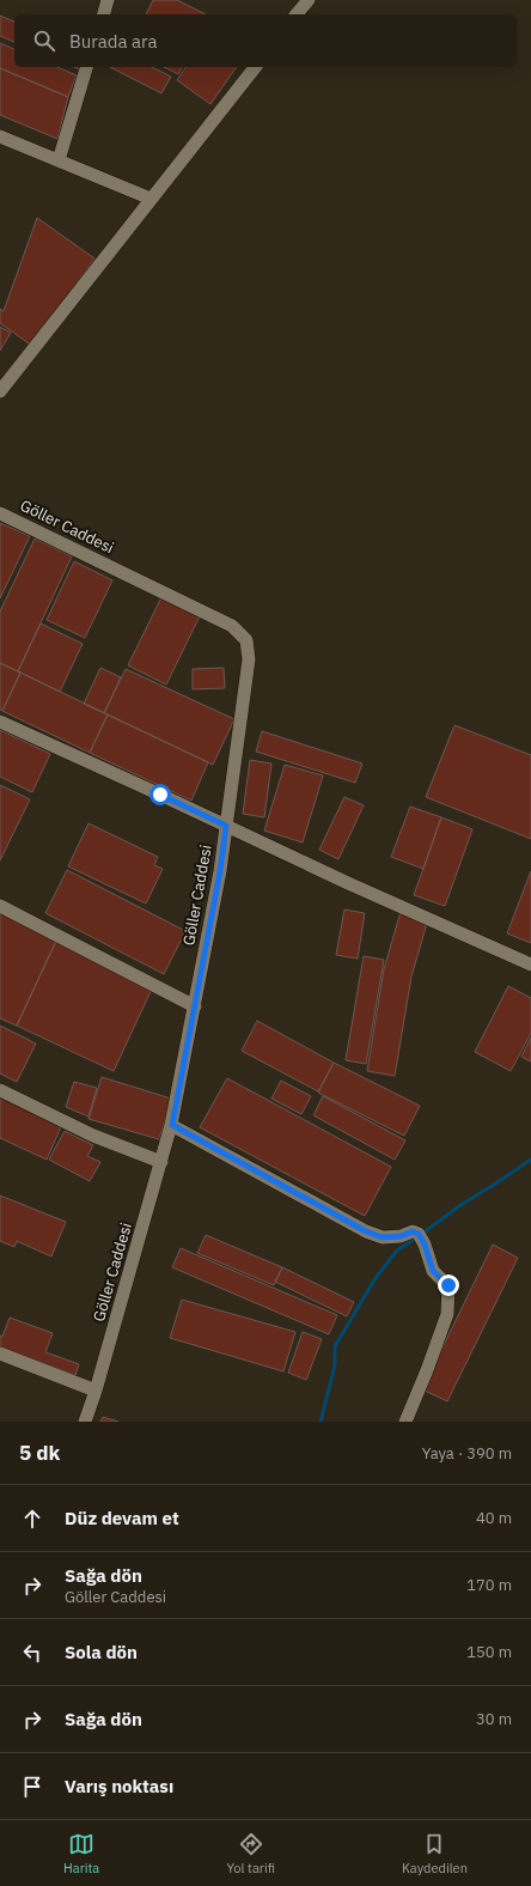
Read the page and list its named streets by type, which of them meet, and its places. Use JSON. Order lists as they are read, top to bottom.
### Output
{
  "streets": {
    "street": ["Göller Caddesi"]
  },
  "page": {
    "search": "Burada ara",
    "heading": ["5 dk", "Yaya · 390 m"],
    "list": [
      ["Düz devam et", "40 m"],
      ["Sağa dön", "Göller Caddesi", "170 m"],
      ["Sola dön", "150 m"],
      ["Sağa dön", "30 m"],
      "Varış noktası"
    ],
    "nav": ["Harita", "Yol tarifi", "Kaydedilen"]
  }
}
